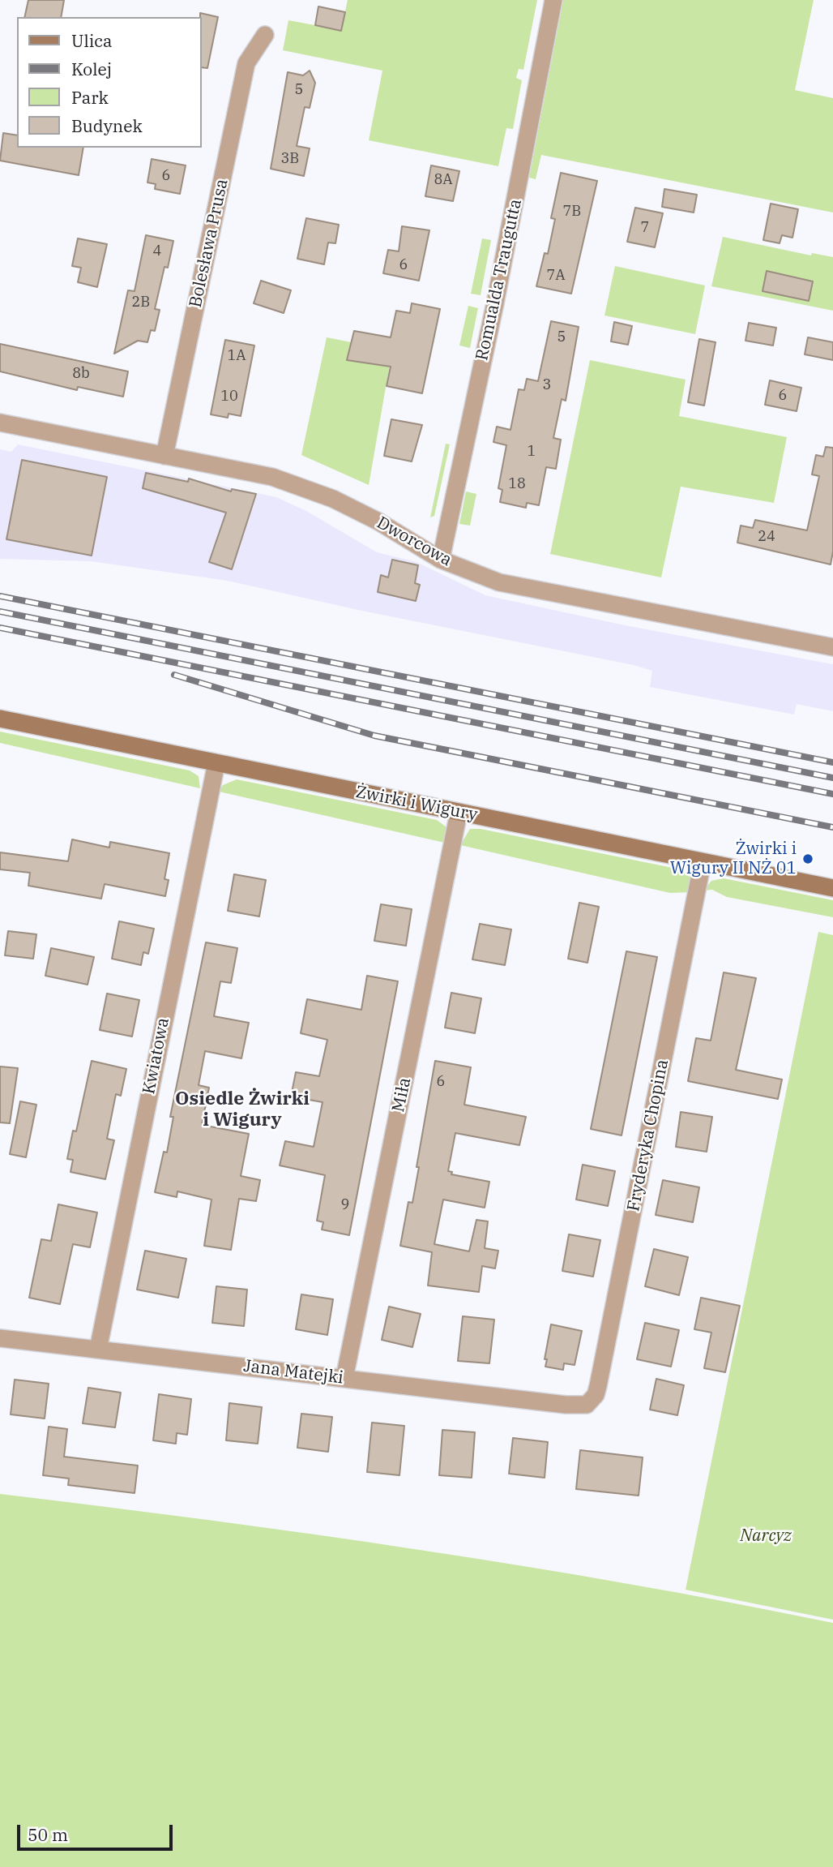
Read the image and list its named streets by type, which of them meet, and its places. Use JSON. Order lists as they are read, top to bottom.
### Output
{
  "streets": {
    "main road": ["Żwirki i Wigury"],
    "street": [
      "Bolesława Prusa",
      "Romualda Traugutta",
      "Dworcowa",
      "Kwiatowa",
      "Miła",
      "Fryderyka Chopina",
      "Jana Matejki"
    ]
  },
  "crossings": [
    ["Bolesława Prusa", "Dworcowa"],
    ["Romualda Traugutta", "Dworcowa"],
    ["Żwirki i Wigury", "Kwiatowa"],
    ["Żwirki i Wigury", "Miła"],
    ["Żwirki i Wigury", "Fryderyka Chopina"],
    ["Kwiatowa", "Jana Matejki"],
    ["Miła", "Jana Matejki"],
    ["Fryderyka Chopina", "Jana Matejki"]
  ],
  "districts": ["Osiedle Żwirki i Wigury"],
  "parks": ["Narcyz"],
  "places": ["Żwirki i Wigury II NŻ 01"],
  "house_numbers": [
    "5",
    "3B",
    "6",
    "8A",
    "7B",
    "7",
    "4",
    "6",
    "7A",
    "2B",
    "5",
    "1A",
    "8b",
    "3",
    "6",
    "10",
    "1",
    "18",
    "24",
    "6",
    "9"
  ],
  "legend": [
    "Ulica",
    "Kolej",
    "Park",
    "Budynek"
  ],
  "scale_bar": "50 m"
}
